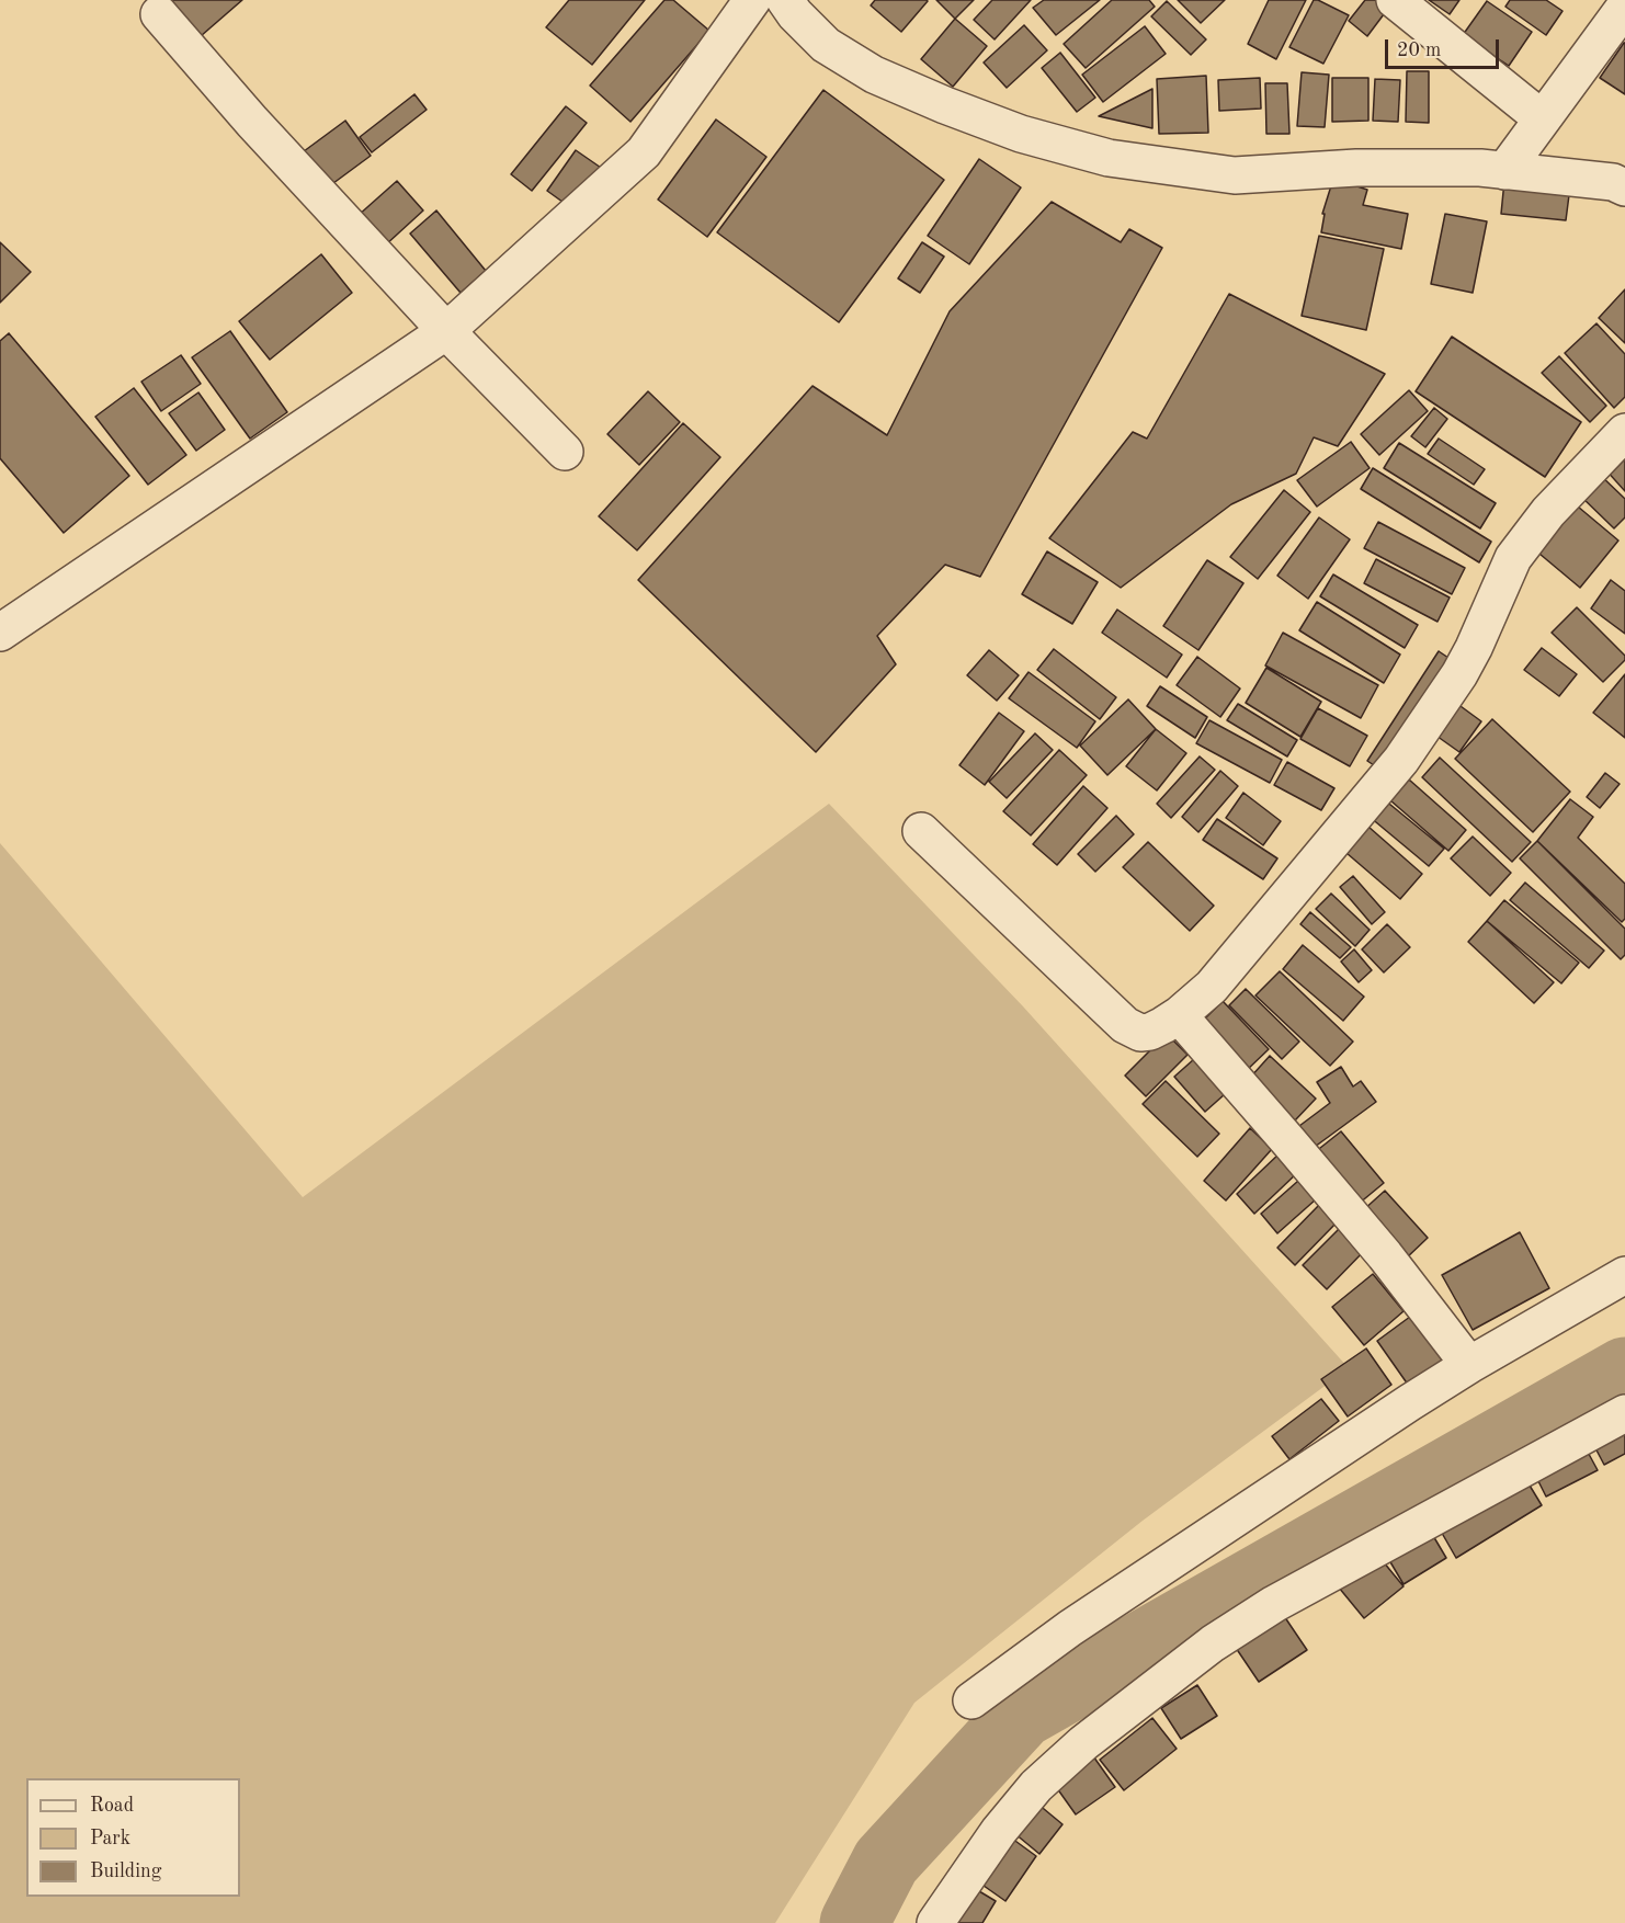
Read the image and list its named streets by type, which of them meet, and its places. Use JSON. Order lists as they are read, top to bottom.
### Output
{
  "legend": ["Road", "Park", "Building"],
  "scale_bar": "20 m"
}
